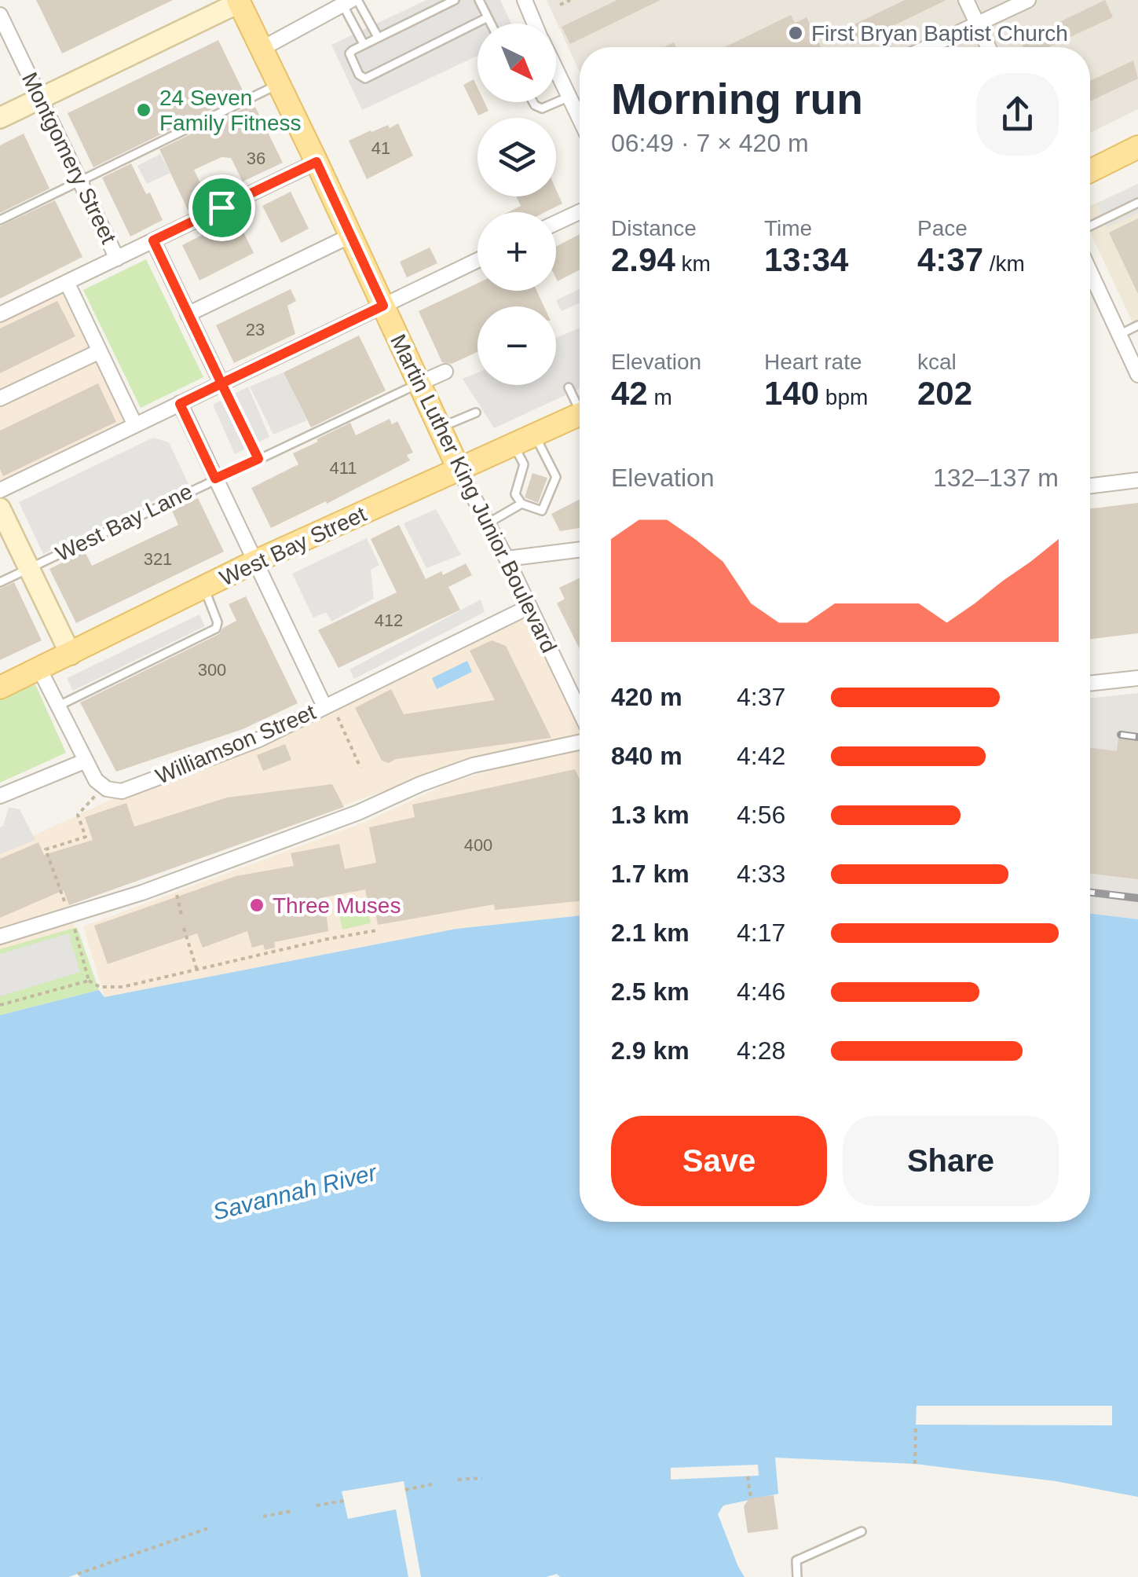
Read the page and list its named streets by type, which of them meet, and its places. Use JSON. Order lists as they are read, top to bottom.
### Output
{
  "streets": {
    "main road": ["Martin Luther King Junior Boulevard", "West Bay Street"],
    "street": ["Montgomery Street", "Williamson Street"],
    "lane": ["West Bay Lane"]
  },
  "crossings": [
    ["Martin Luther King Junior Boulevard", "West Bay Lane"],
    ["Martin Luther King Junior Boulevard", "West Bay Street"],
    ["Martin Luther King Junior Boulevard", "Williamson Street"]
  ],
  "water": ["Savannah River"],
  "places": ["First Bryan Baptist Church", "24 Seven Family Fitness", "Three Muses"],
  "house_numbers": [
    "41",
    "36",
    "23",
    "411",
    "321",
    "412",
    "300",
    "400"
  ],
  "north": "bottom right",
  "page": {
    "map_buttons": ["+", "−"],
    "heading": ["Morning run", "06:49 · 7 × 420 m"],
    "stats": [
      ["Distance", "2.94 km"],
      ["Time", "13:34"],
      ["Pace", "4:37 /km"],
      ["Elevation", "42 m"],
      ["Heart rate", "140 bpm"],
      ["kcal", "202"]
    ],
    "chart": ["Elevation", "132–137 m"],
    "list": [
      {
        "name": "420 m",
        "note": "4:37"
      },
      {
        "name": "840 m",
        "note": "4:42"
      },
      {
        "name": "1.3 km",
        "note": "4:56"
      },
      {
        "name": "1.7 km",
        "note": "4:33"
      },
      {
        "name": "2.1 km",
        "note": "4:17"
      },
      {
        "name": "2.5 km",
        "note": "4:46"
      },
      {
        "name": "2.9 km",
        "note": "4:28"
      }
    ],
    "buttons": ["Save", "Share"]
  }
}
